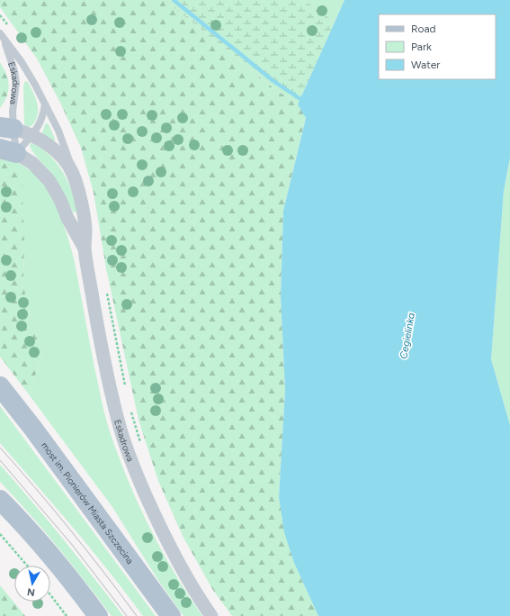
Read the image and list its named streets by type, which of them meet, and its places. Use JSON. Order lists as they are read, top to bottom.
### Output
{
  "streets": {
    "main road": ["most im. Pionierów Miasta Szczecina"],
    "street": ["Eskadrowa"]
  },
  "water": ["Cegielinka"],
  "legend": ["Road", "Park", "Water"],
  "north": "bottom"
}
